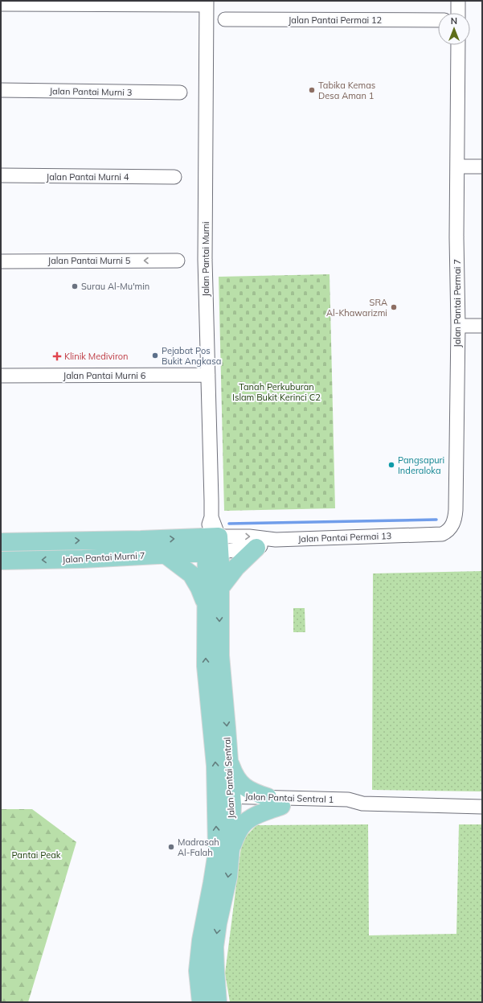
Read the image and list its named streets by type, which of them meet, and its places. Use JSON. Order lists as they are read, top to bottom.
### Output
{
  "streets": {
    "main road": ["Jalan Pantai Murni 7", "Jalan Pantai Sentral"],
    "street": [
      "Jalan Pantai Permai 12",
      "Jalan Pantai Murni 3",
      "Jalan Pantai Murni 4",
      "Jalan Pantai Murni",
      "Jalan Pantai Murni 5",
      "Jalan Pantai Permai 7",
      "Jalan Pantai Murni 6",
      "Jalan Pantai Permai 13",
      "Jalan Pantai Sentral 1"
    ]
  },
  "crossings": [
    ["Jalan Pantai Murni", "Jalan Pantai Murni 6"],
    ["Jalan Pantai Murni", "Jalan Pantai Permai 13"],
    ["Jalan Pantai Murni", "Jalan Pantai Murni 7"],
    ["Jalan Pantai Murni", "Jalan Pantai Sentral"],
    ["Jalan Pantai Permai 7", "Jalan Pantai Permai 13"],
    ["Jalan Pantai Permai 13", "Jalan Pantai Murni 7"],
    ["Jalan Pantai Permai 13", "Jalan Pantai Sentral"],
    ["Jalan Pantai Murni 7", "Jalan Pantai Sentral"],
    ["Jalan Pantai Sentral", "Jalan Pantai Sentral 1"]
  ],
  "one_way": ["Jalan Pantai Murni 5"],
  "parks": ["Tanah Perkuburan Islam Bukit Kerinci C2", "Pantai Peak"],
  "places": {
    "other": [
      "Tabika Kemas Desa Aman 1",
      "Surau Al-Mu'min",
      "SRA Al-Khawarizmi",
      "Pejabat Pos Bukit Angkasa",
      "Pangsapuri Inderaloka",
      "Madrasah Al-Falah"
    ],
    "health": ["Klinik Mediviron"]
  },
  "north": "top"
}
